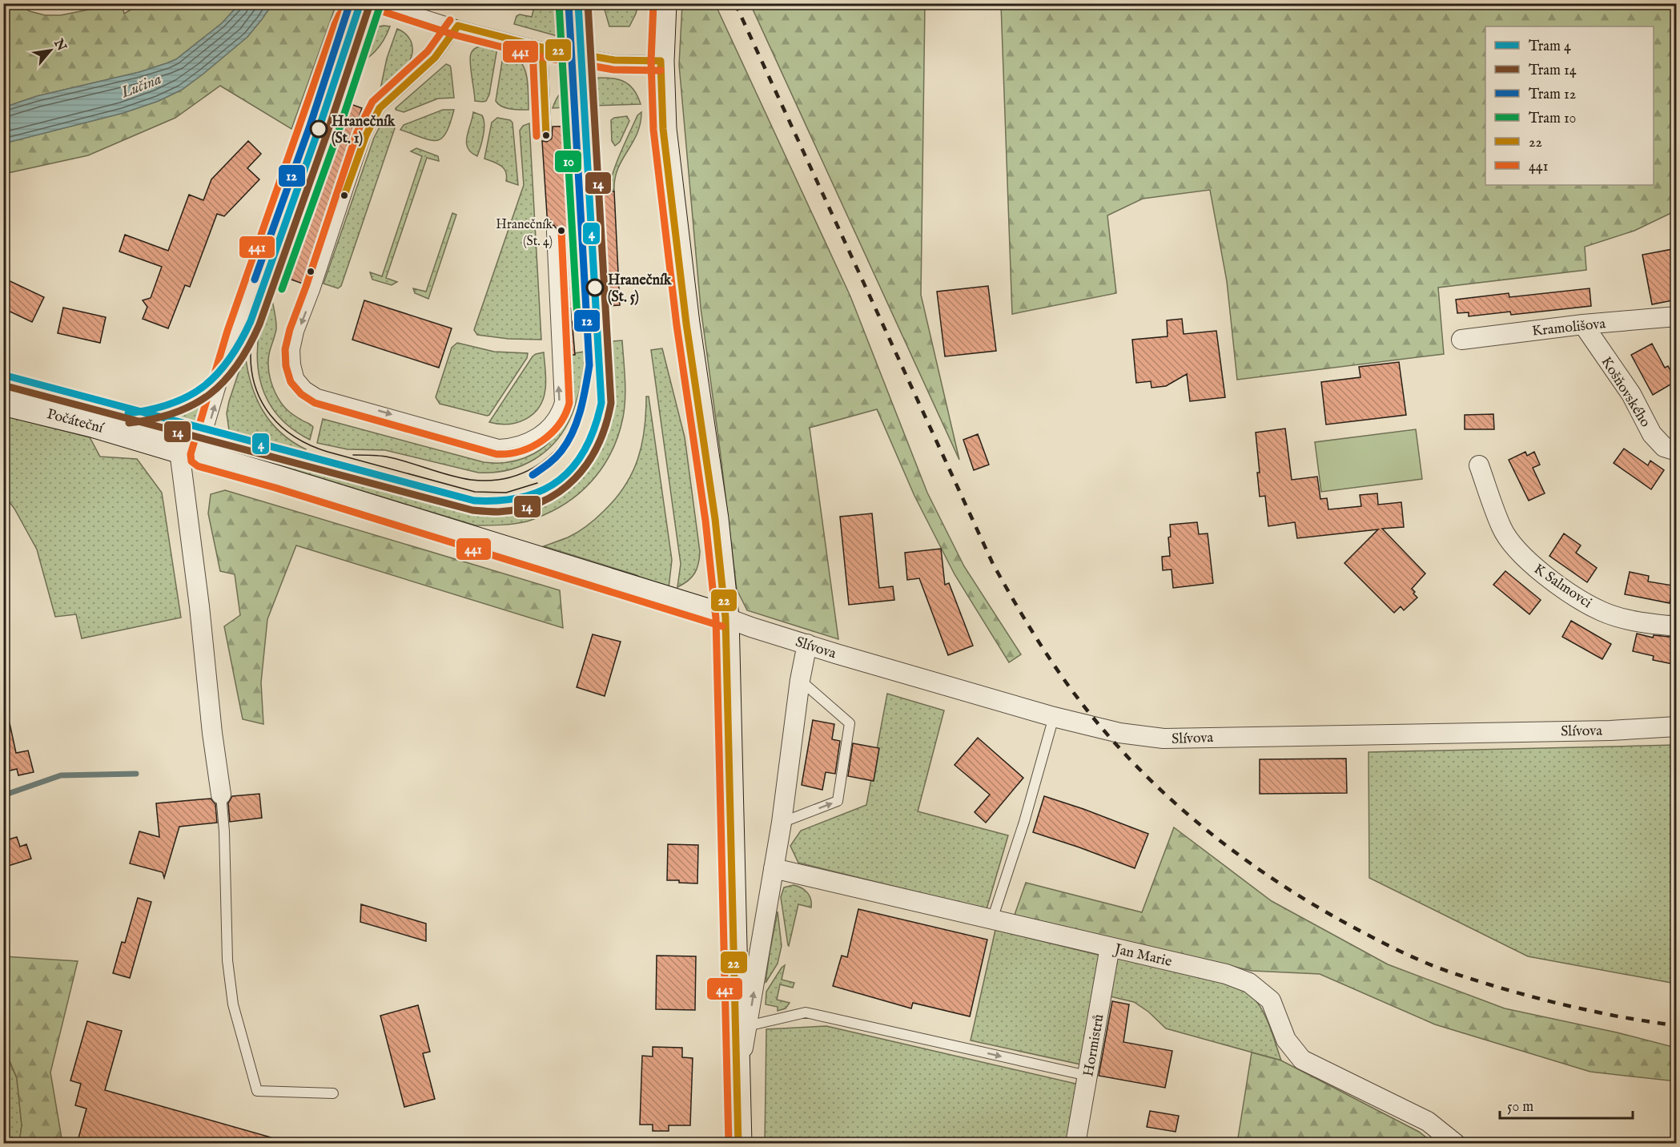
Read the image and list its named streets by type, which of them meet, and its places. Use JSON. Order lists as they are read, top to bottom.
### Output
{
  "streets": {
    "main road": ["Počáteční"],
    "street": [
      "Kramolišova",
      "Košňovského",
      "K Salmovci",
      "Slívova",
      "Jan Marie",
      "Hormistrů"
    ]
  },
  "crossings": [
    ["Kramolišova", "Košňovského"],
    ["Počáteční", "Slívova"],
    ["Jan Marie", "Hormistrů"]
  ],
  "water": ["Lučina"],
  "places": ["Hranečník (St. 1)", "Hranečník (St. 4)", "Hranečník (St. 5)"],
  "lines": [
    "tram line 4",
    "tram line 14",
    "tram line 12",
    "transit line 441",
    "tram line 10",
    "transit line 22"
  ],
  "legend": [
    "Tram 4",
    "Tram 14",
    "Tram 12",
    "Tram 10",
    "22",
    "441"
  ],
  "scale_bar": "50 m",
  "north": "top right"
}
